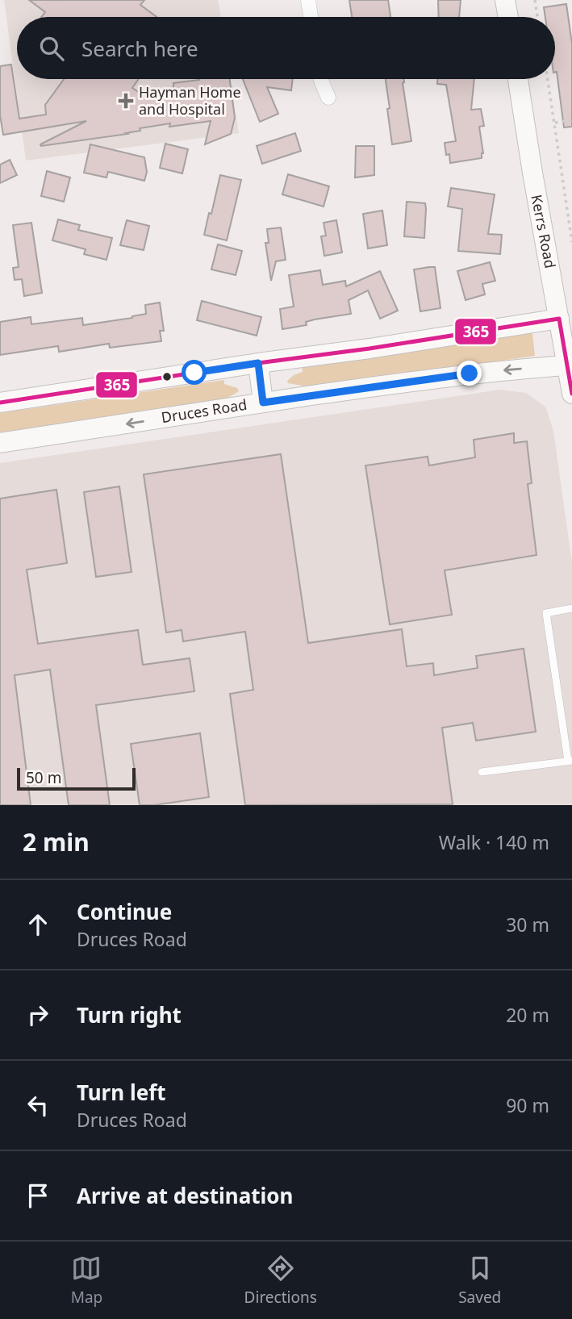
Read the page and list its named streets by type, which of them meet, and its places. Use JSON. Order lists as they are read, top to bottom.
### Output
{
  "streets": {
    "main road": ["Kerrs Road", "Druces Road"]
  },
  "crossings": [
    ["Kerrs Road", "Druces Road"]
  ],
  "places": {
    "health": ["Hayman Home and Hospital"]
  },
  "lines": ["transit line 365"],
  "scale_bar": "50 m",
  "page": {
    "search": "Search here",
    "scale": "50 m",
    "heading": ["2 min", "Walk · 140 m"],
    "list": [
      ["Continue", "Druces Road", "30 m"],
      ["Turn right", "20 m"],
      ["Turn left", "Druces Road", "90 m"],
      "Arrive at destination"
    ],
    "nav": ["Map", "Directions", "Saved"]
  }
}
